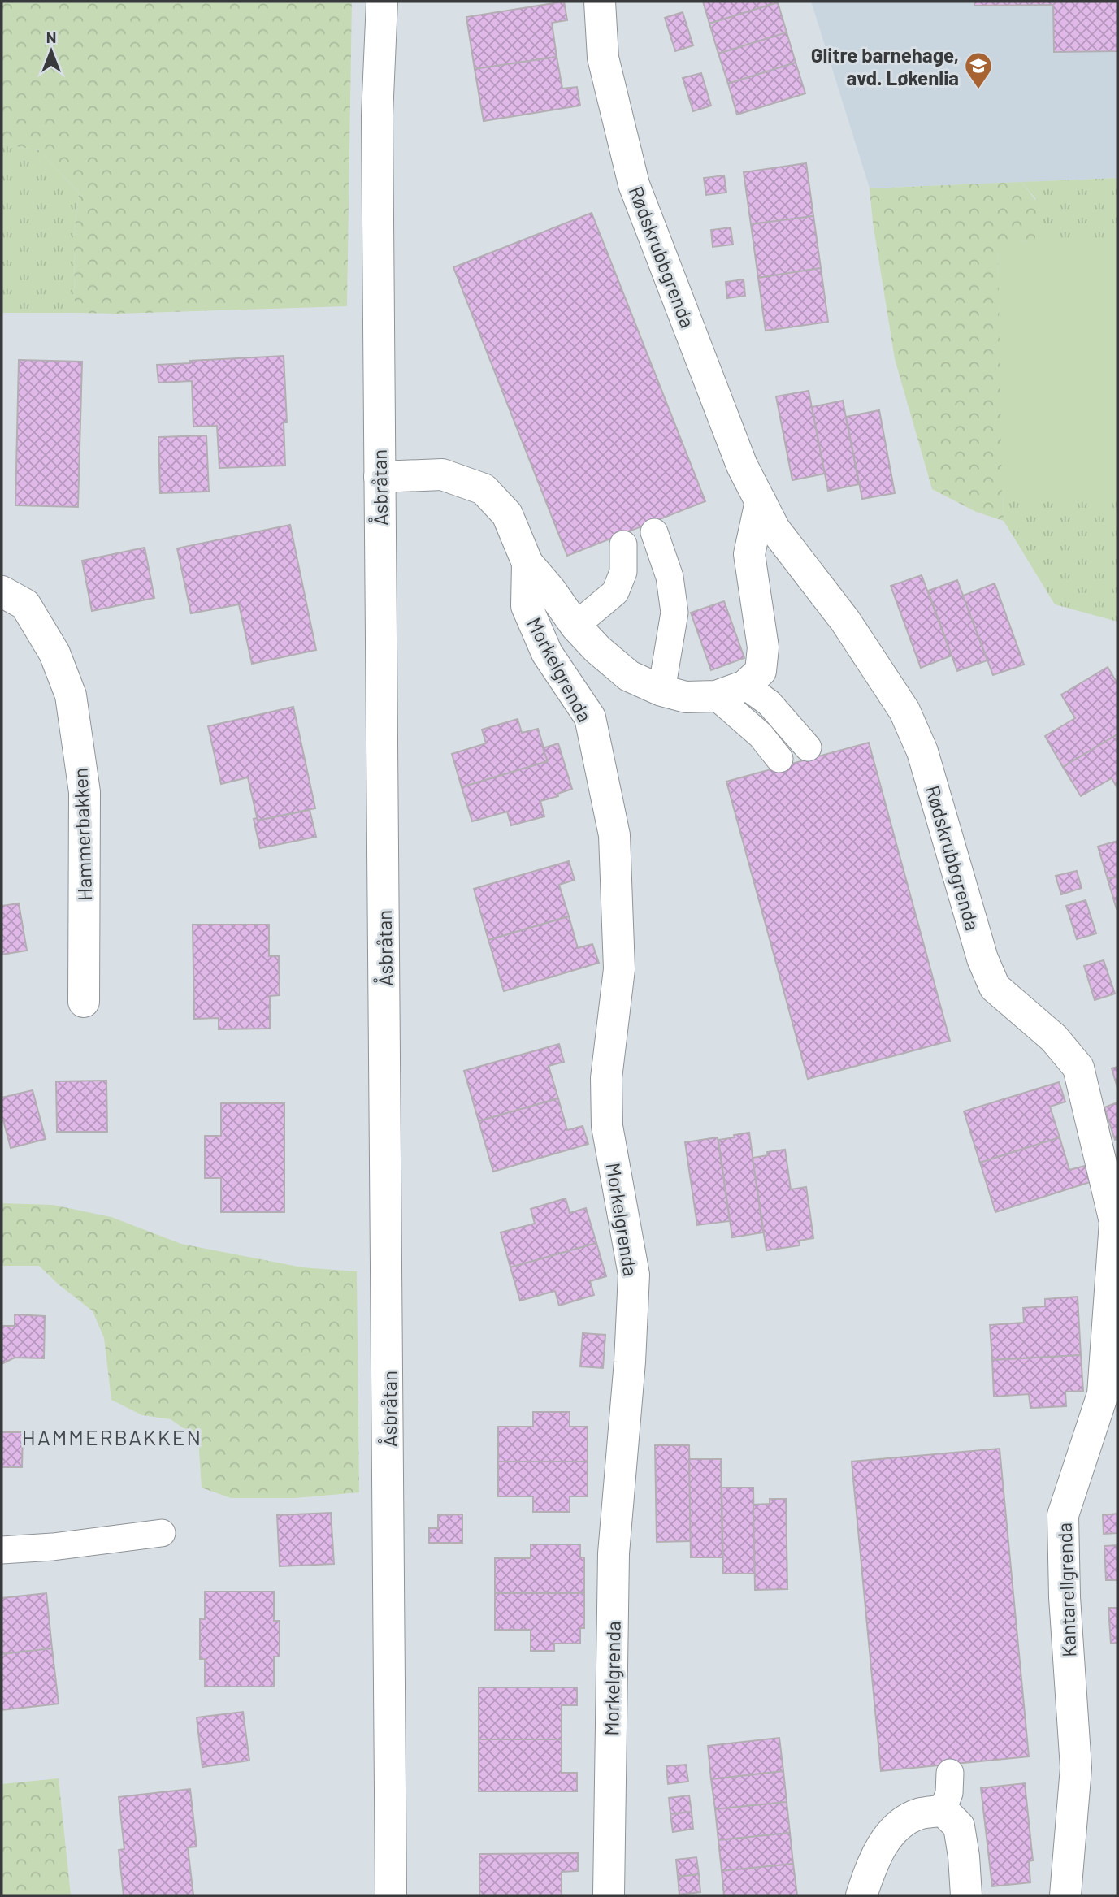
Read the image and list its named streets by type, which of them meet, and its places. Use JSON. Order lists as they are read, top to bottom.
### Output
{
  "streets": {
    "street": [
      "Rødskrubbgrenda",
      "Åsbråtan",
      "Morkelgrenda",
      "Hammerbakken",
      "Kantarellgrenda"
    ]
  },
  "crossings": [
    ["Rødskrubbgrenda", "Kantarellgrenda"]
  ],
  "districts": ["HAMMERBAKKEN"],
  "places": {
    "school or university": ["Glitre barnehage, avd. Løkenlia"]
  },
  "north": "top"
}
